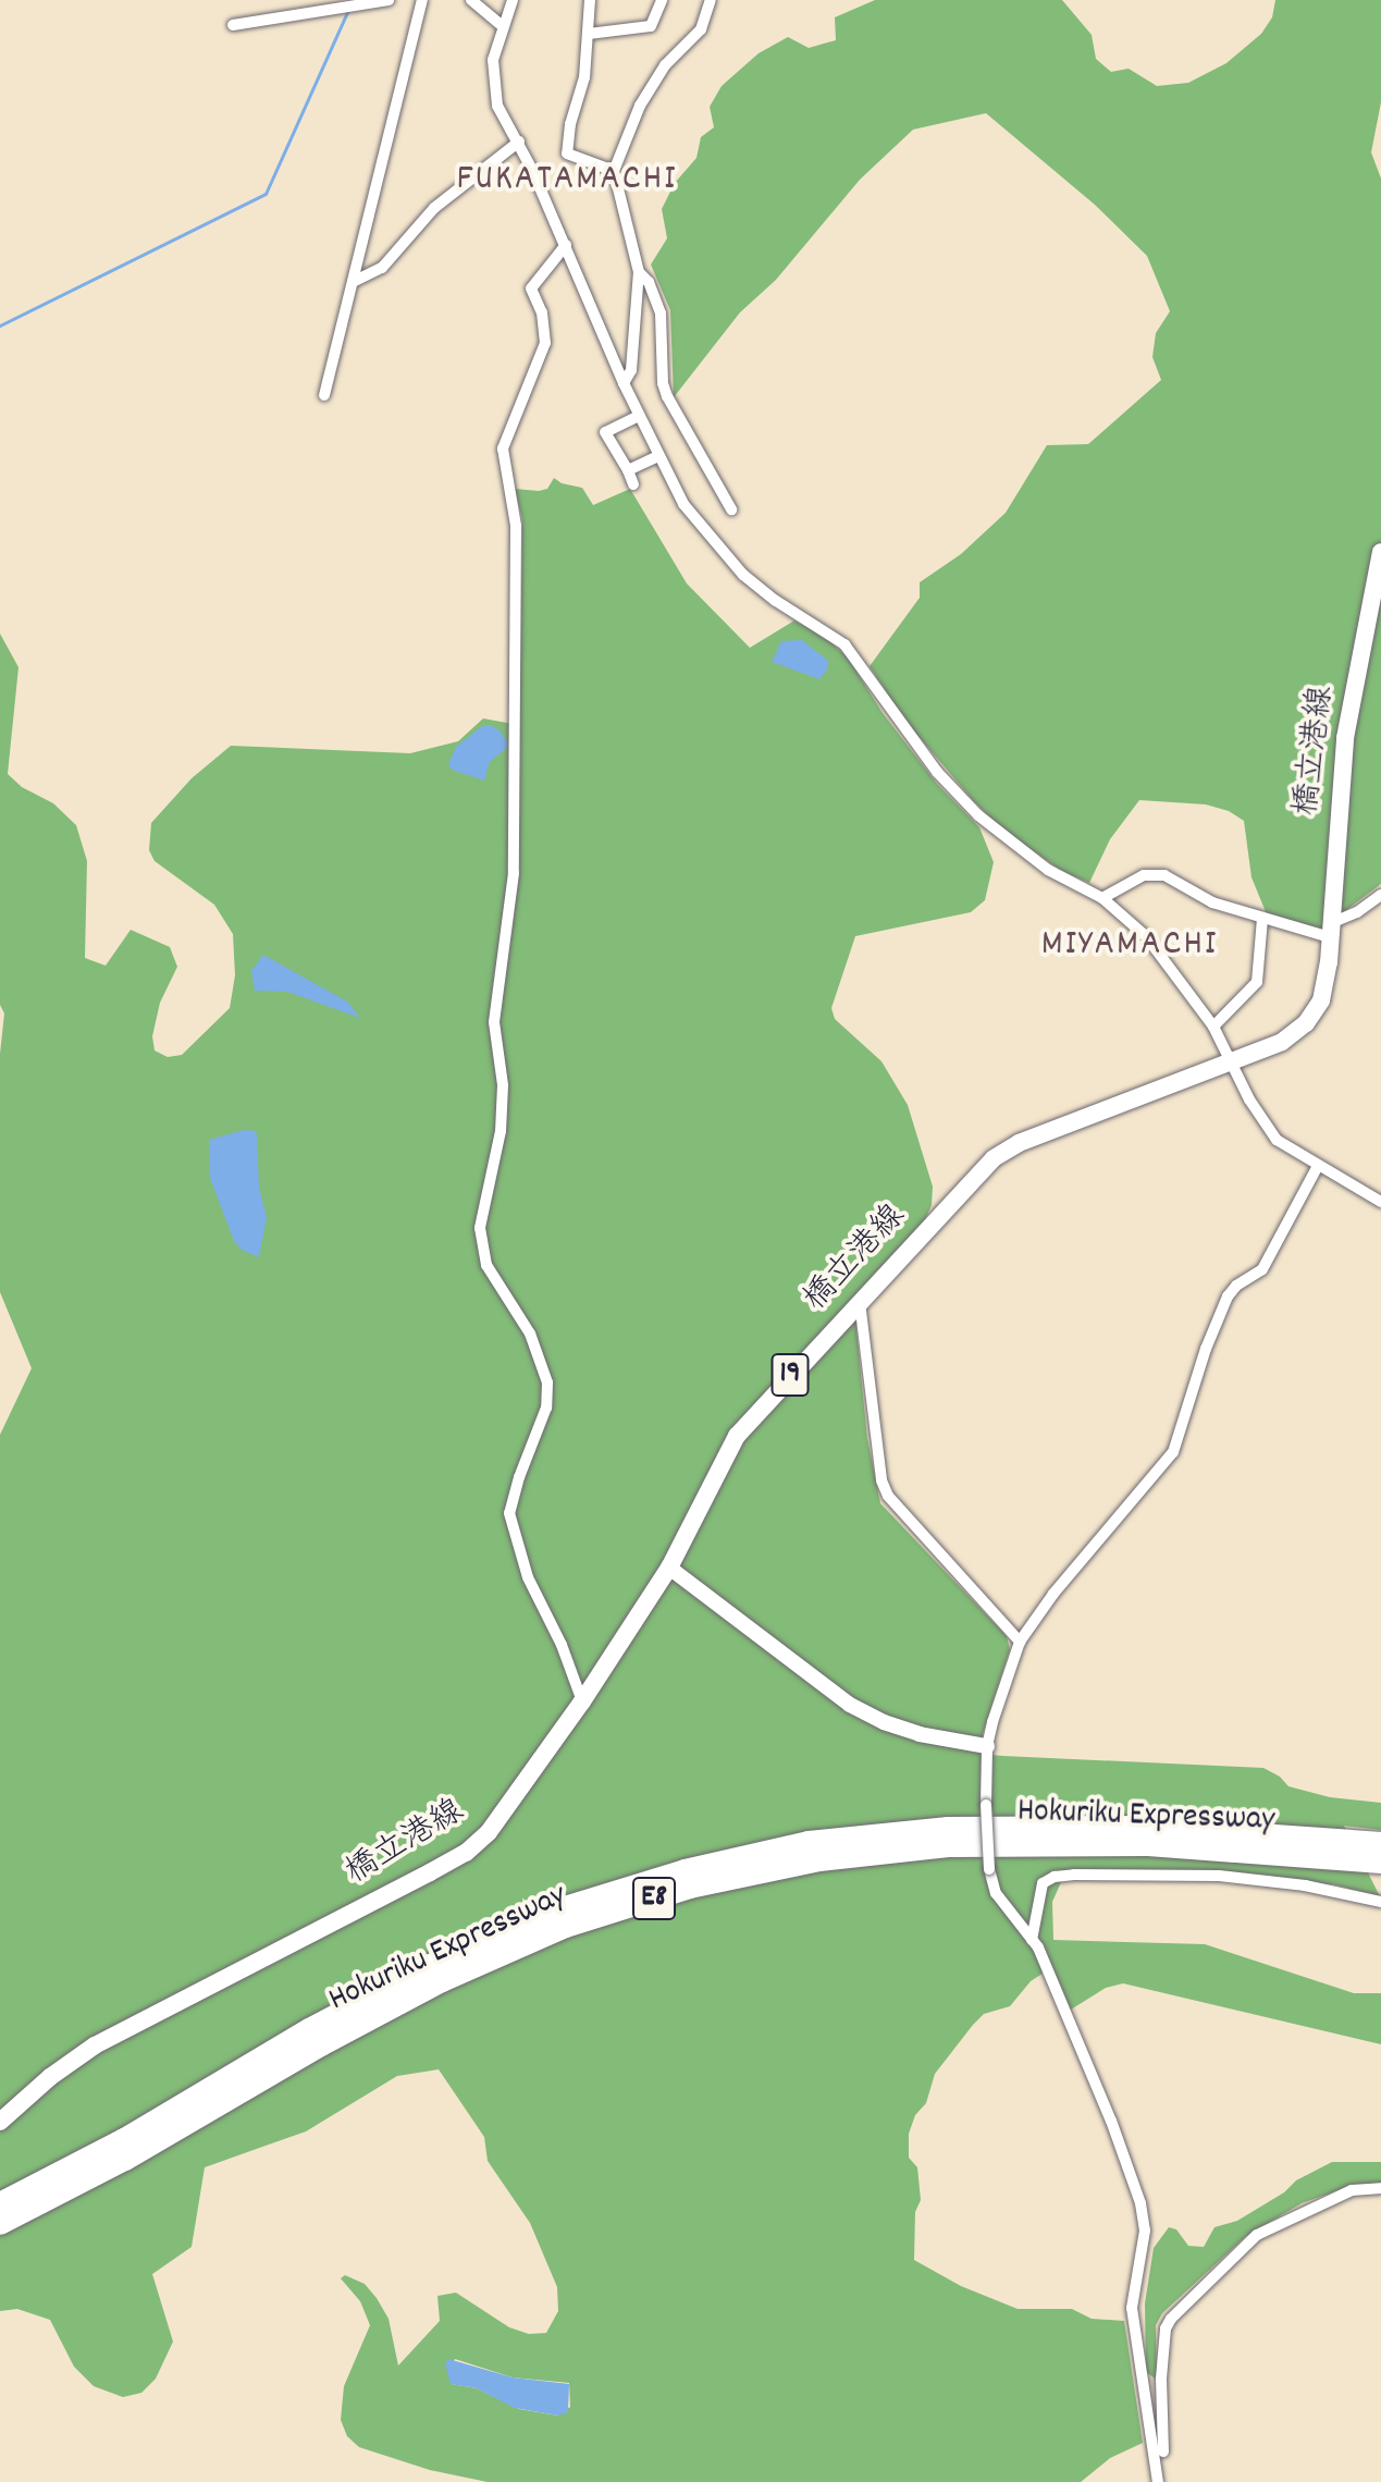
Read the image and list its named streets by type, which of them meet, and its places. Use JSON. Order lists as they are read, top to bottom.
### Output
{
  "streets": {
    "highway": ["Hokuriku Expressway", "E8"],
    "main road": ["橋立港線", "19"]
  },
  "districts": ["FUKATAMACHI", "MIYAMACHI"]
}
